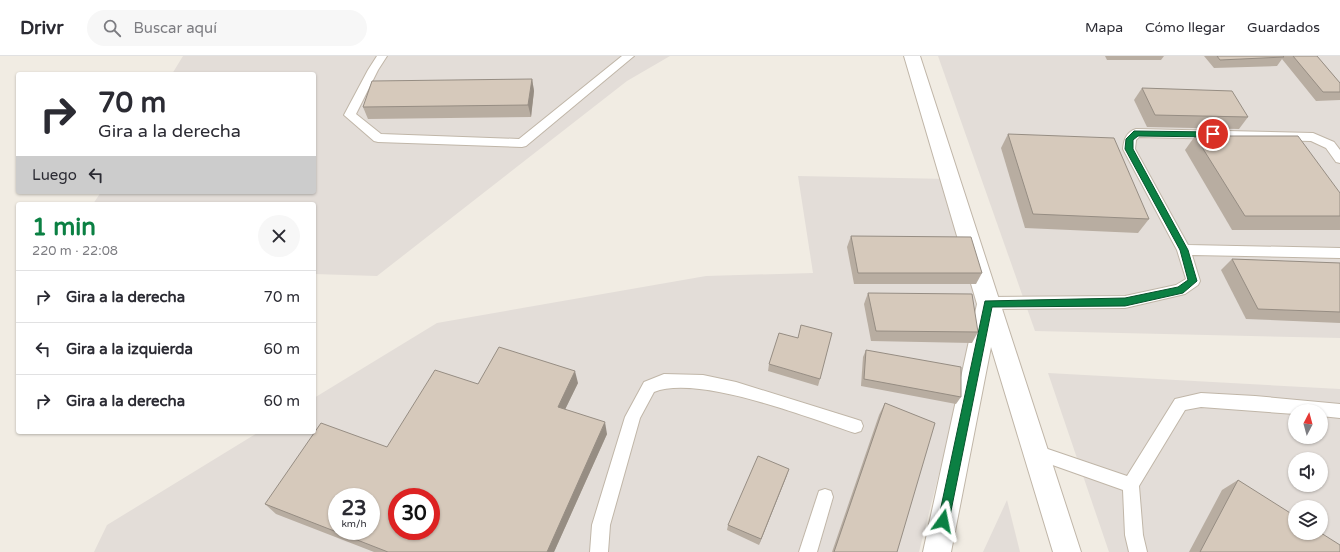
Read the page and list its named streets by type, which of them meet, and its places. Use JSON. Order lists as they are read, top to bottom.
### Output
{
  "north": "top",
  "page": {
    "header": "Drivr",
    "search": "Buscar aquí",
    "nav": ["Mapa", "Cómo llegar", "Guardados"],
    "turn": ["70 m", "Gira a la derecha"],
    "then": "Luego",
    "heading": ["1 min", "220 m · 22:08"],
    "list": [
      {
        "name": "Gira a la derecha",
        "value": "70 m"
      },
      {
        "name": "Gira a la izquierda",
        "value": "60 m"
      },
      {
        "name": "Gira a la derecha",
        "value": "60 m"
      }
    ],
    "speed": "23 km/h",
    "limit": "30"
  }
}
